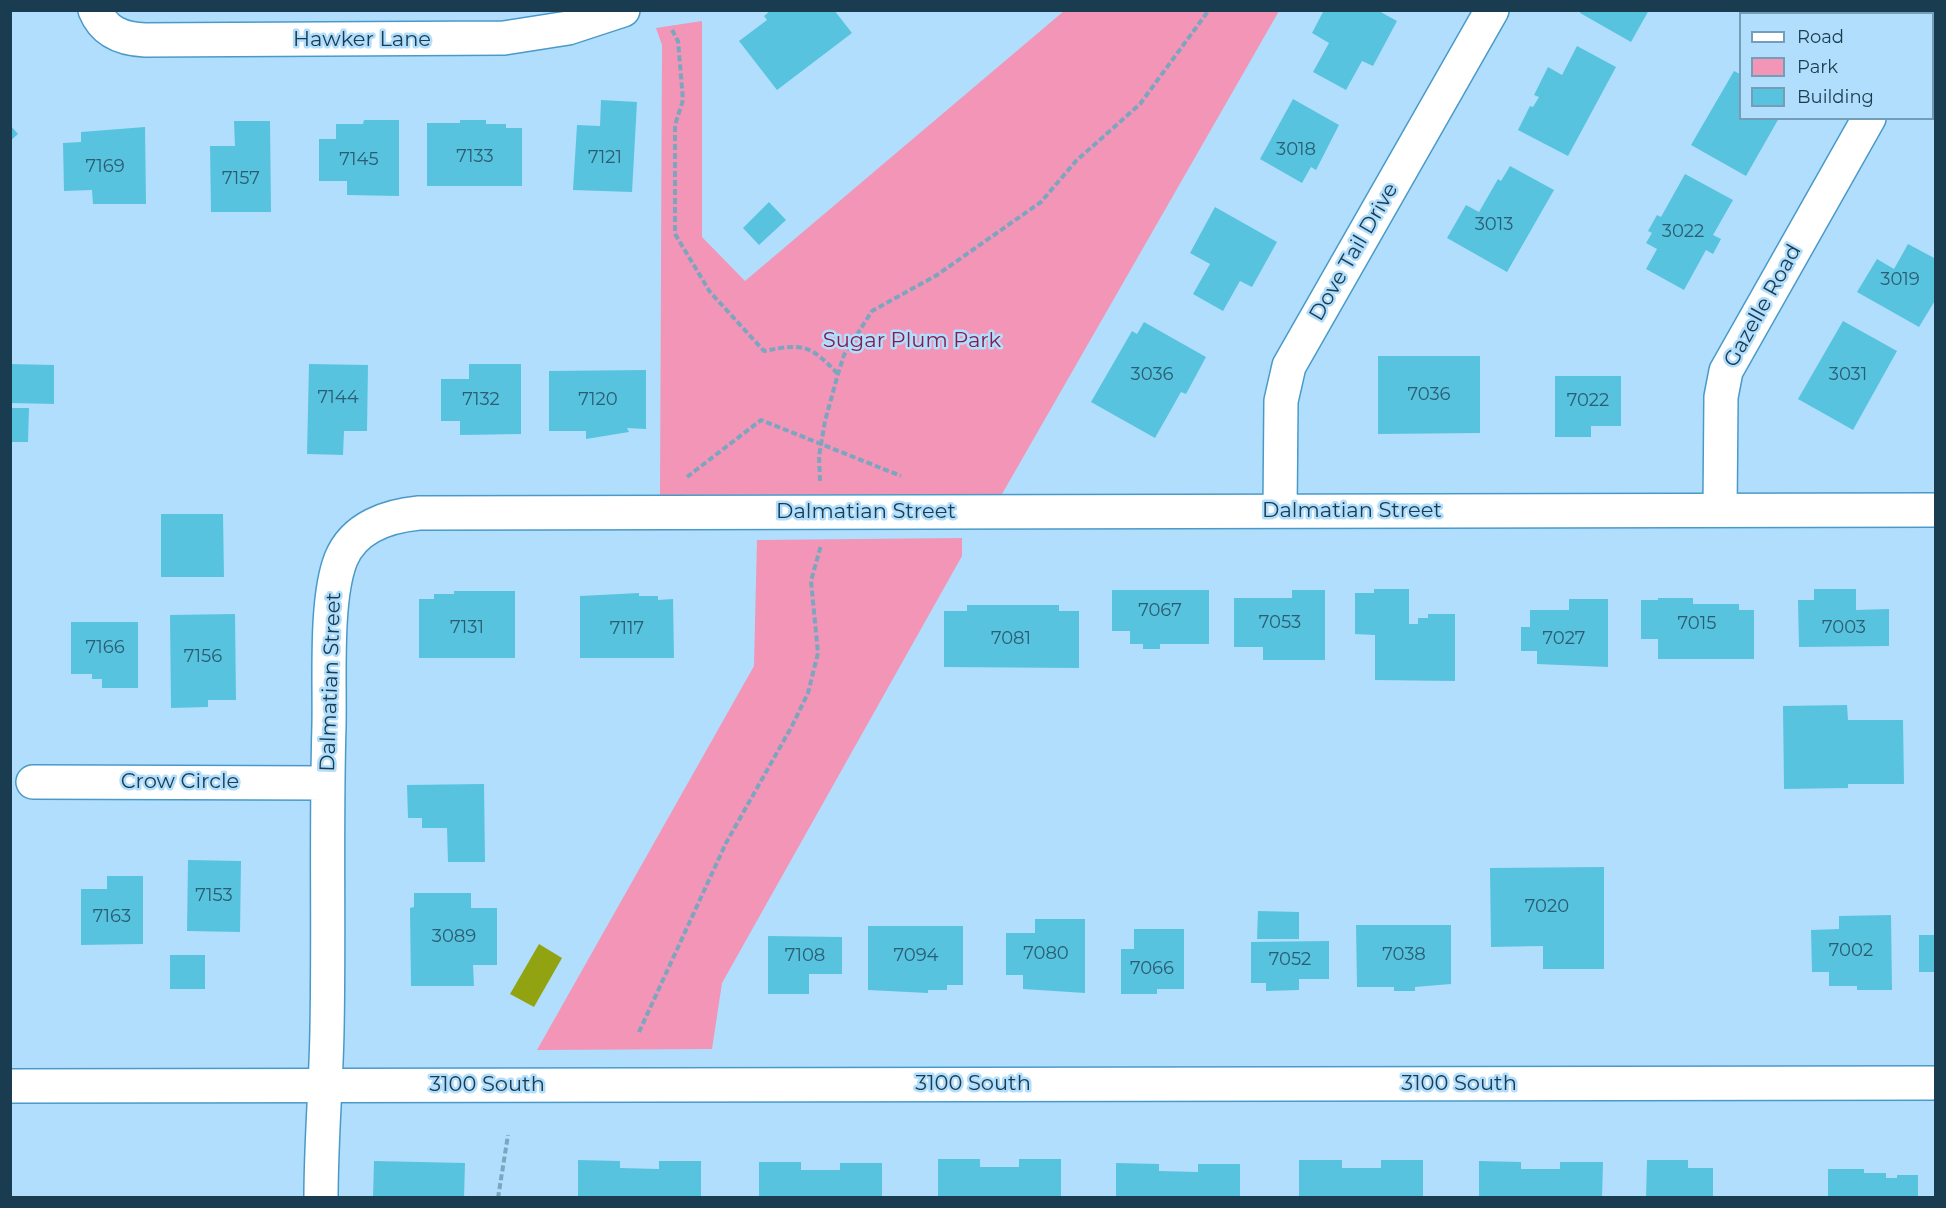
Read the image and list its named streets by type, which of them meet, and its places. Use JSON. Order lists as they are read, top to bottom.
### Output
{
  "streets": {
    "street": [
      "Hawker Lane",
      "Dove Tail Drive",
      "Gazelle Road",
      "Dalmatian Street",
      "Crow Circle",
      "3100 South"
    ]
  },
  "crossings": [
    ["Dove Tail Drive", "Dalmatian Street"],
    ["Gazelle Road", "Dalmatian Street"],
    ["Dalmatian Street", "Crow Circle"],
    ["Dalmatian Street", "3100 South"]
  ],
  "parks": ["Sugar Plum Park"],
  "house_numbers": [
    "3018",
    "7133",
    "7121",
    "7145",
    "7169",
    "7157",
    "3013",
    "3022",
    "3019",
    "3036",
    "3031",
    "7036",
    "7144",
    "7132",
    "7120",
    "7022",
    "7067",
    "7053",
    "7015",
    "7131",
    "7003",
    "7117",
    "7081",
    "7027",
    "7166",
    "7156",
    "7153",
    "7020",
    "7163",
    "3089",
    "7002",
    "7080",
    "7038",
    "7108",
    "7094",
    "7052",
    "7066"
  ],
  "legend": ["Road", "Park", "Building"]
}
